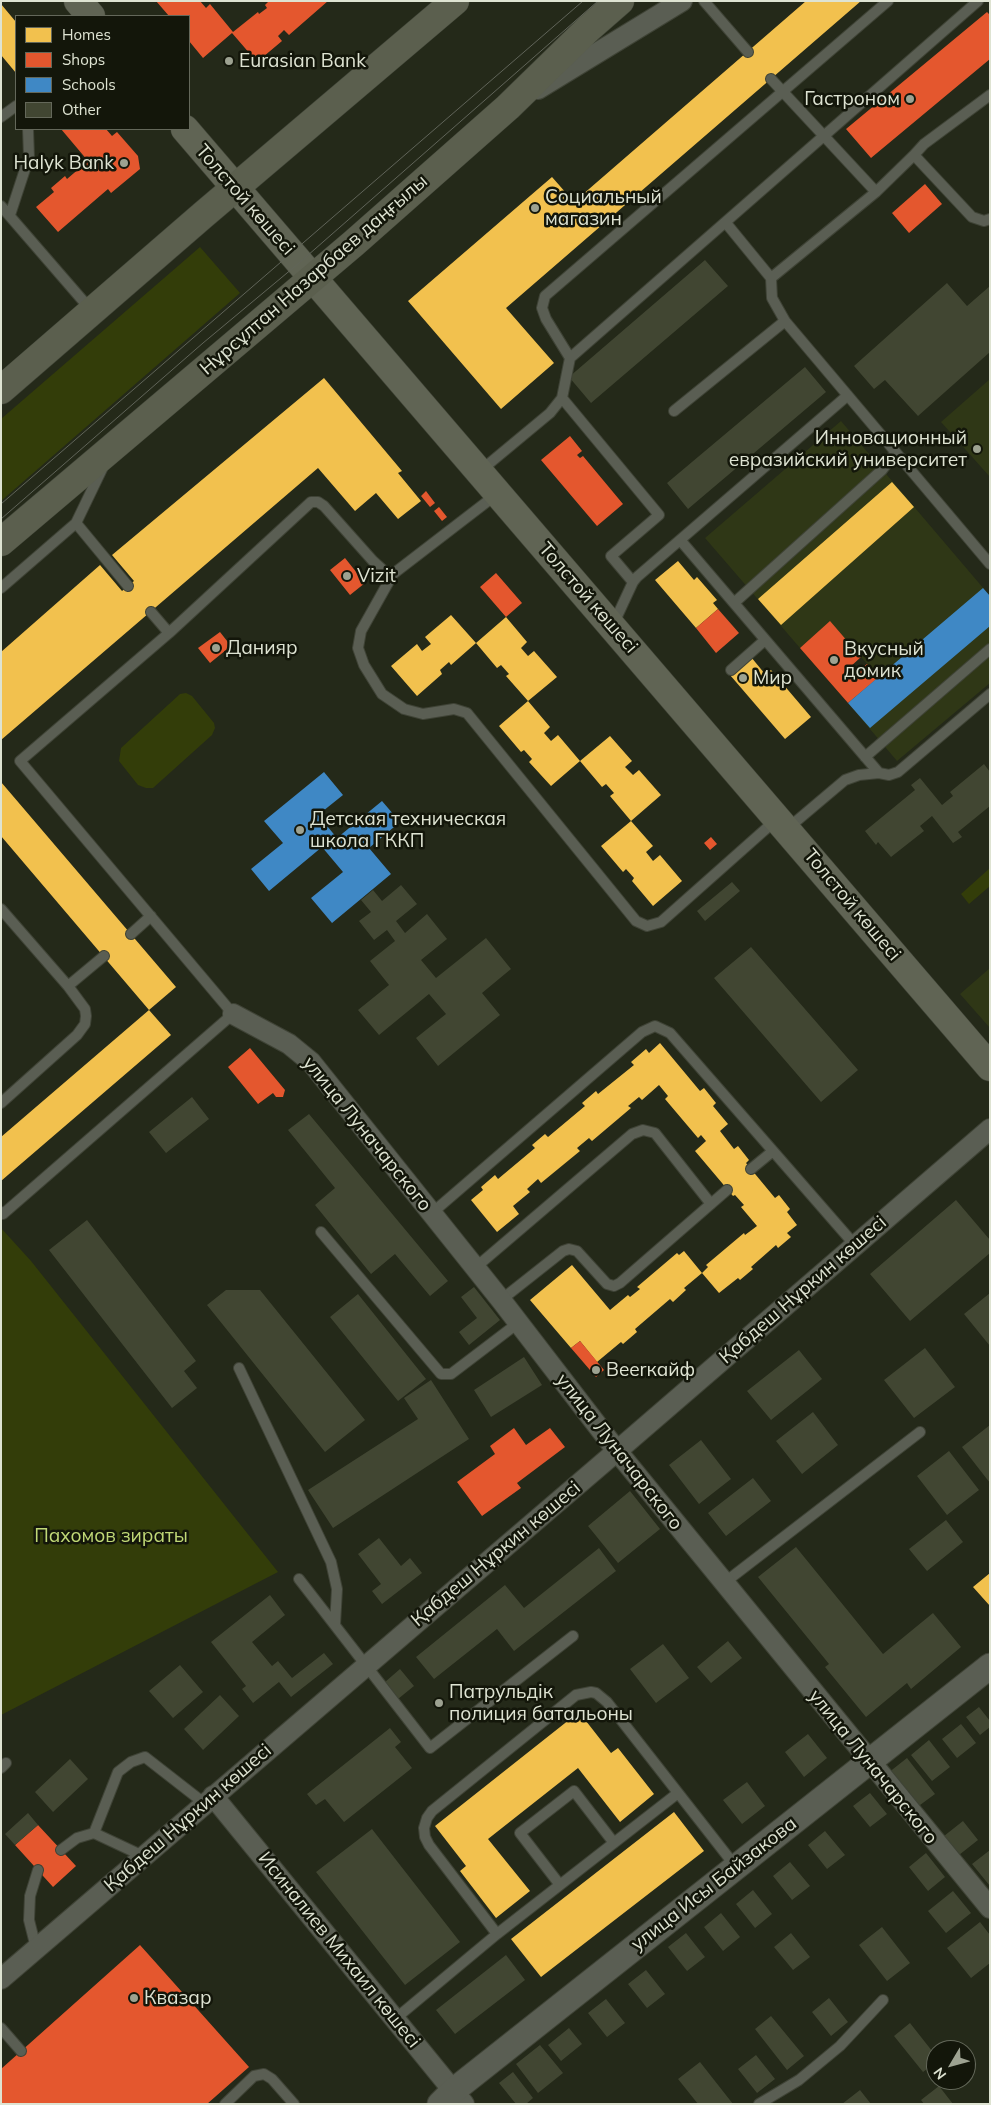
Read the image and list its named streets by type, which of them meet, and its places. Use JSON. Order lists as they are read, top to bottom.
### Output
{
  "streets": {
    "main road": ["Толстой көшесі", "Нұрсұлтан Назарбаев даңғылы"],
    "street": [
      "улица Луначарского",
      "Қабдеш Нұркин көшесі",
      "улица Исы Байзакова",
      "Исиналиев Михаил көшесі"
    ]
  },
  "crossings": [
    ["Толстой көшесі", "Нұрсұлтан Назарбаев даңғылы"],
    ["улица Луначарского", "Қабдеш Нұркин көшесі"],
    ["улица Луначарского", "улица Исы Байзакова"],
    ["Қабдеш Нұркин көшесі", "Исиналиев Михаил көшесі"],
    ["улица Исы Байзакова", "Исиналиев Михаил көшесі"]
  ],
  "parks": ["Пахомов зираты"],
  "places": [
    "Eurasian Bank",
    "Гастроном",
    "Halyk Bank",
    "Социальный магазин",
    "Инновационный евразийский университет",
    "Vizit",
    "Данияр",
    "Вкусный домик",
    "Мир",
    "Детская техническая школа ГККП",
    "Beerкайф",
    "Патрульдік полиция батальоны",
    "Квазар"
  ],
  "legend": [
    "Homes",
    "Shops",
    "Schools",
    "Other"
  ],
  "north": "bottom left"
}
